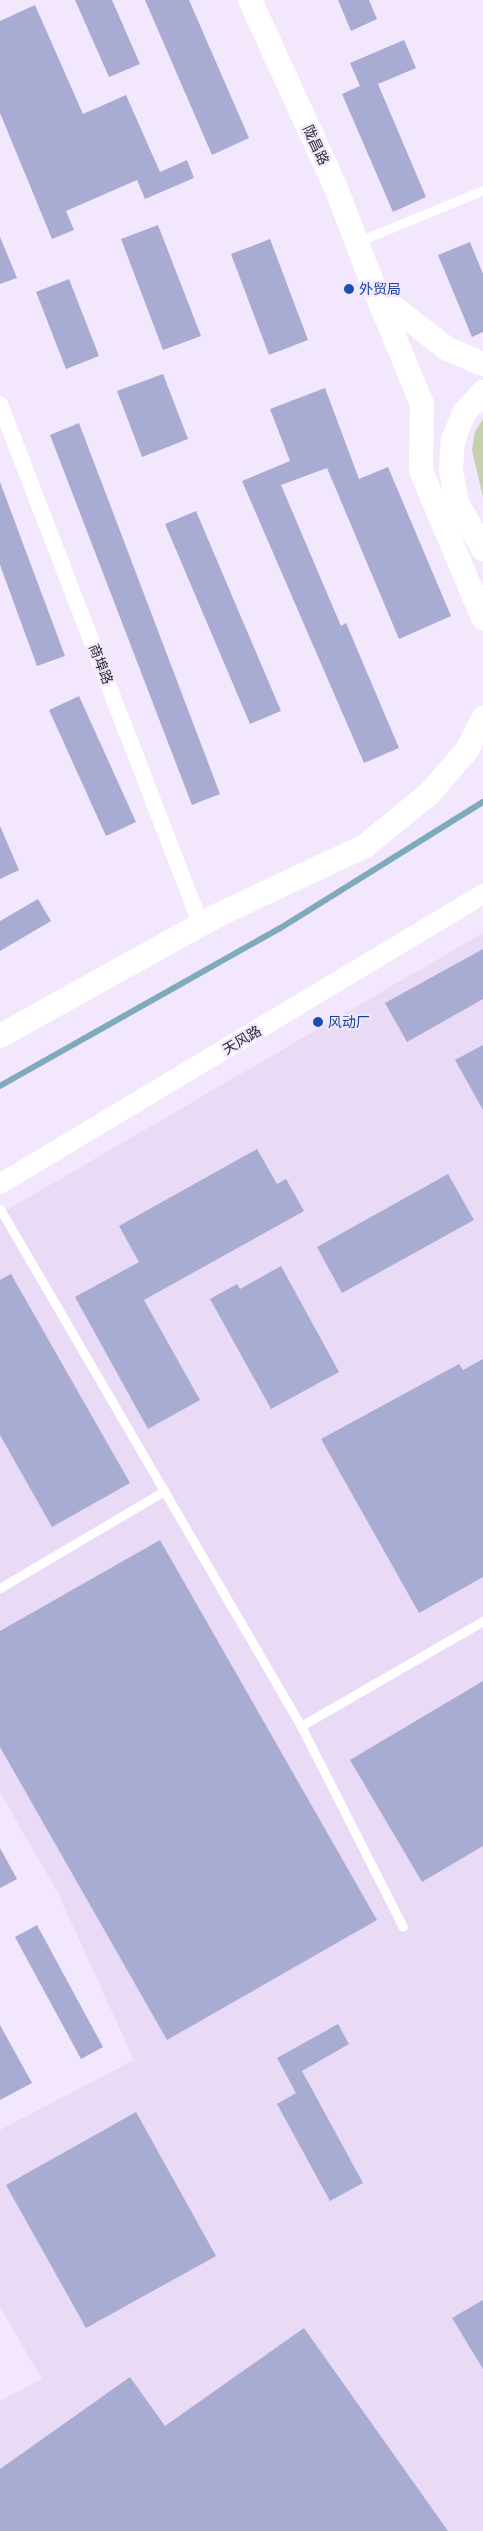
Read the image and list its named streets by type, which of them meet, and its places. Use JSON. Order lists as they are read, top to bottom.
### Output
{
  "streets": {
    "main road": ["陇昌路"],
    "street": ["商埠路", "天风路"]
  },
  "places": ["外贸局", "风动厂"]
}
